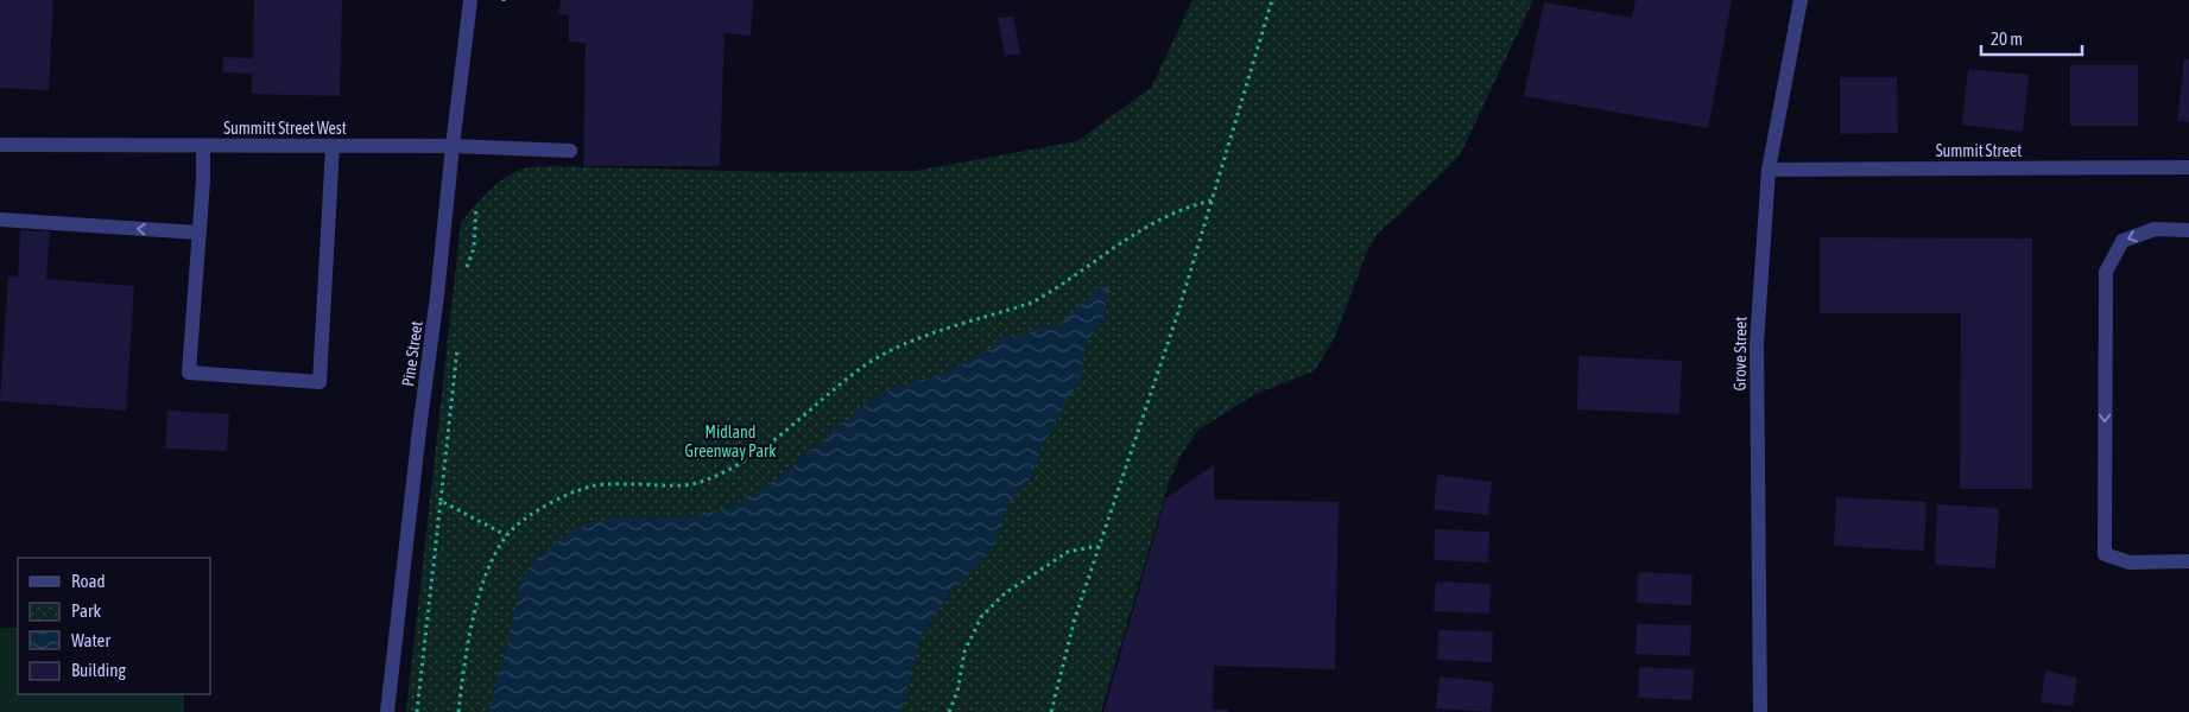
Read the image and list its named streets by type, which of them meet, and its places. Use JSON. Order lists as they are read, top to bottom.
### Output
{
  "streets": {
    "street": [
      "Summitt Street West",
      "Summit Street",
      "Pine Street",
      "Grove Street"
    ]
  },
  "crossings": [
    ["Summitt Street West", "Pine Street"],
    ["Summit Street", "Grove Street"]
  ],
  "parks": ["Midland Greenway Park"],
  "legend": [
    "Road",
    "Park",
    "Water",
    "Building"
  ],
  "scale_bar": "20 m"
}
